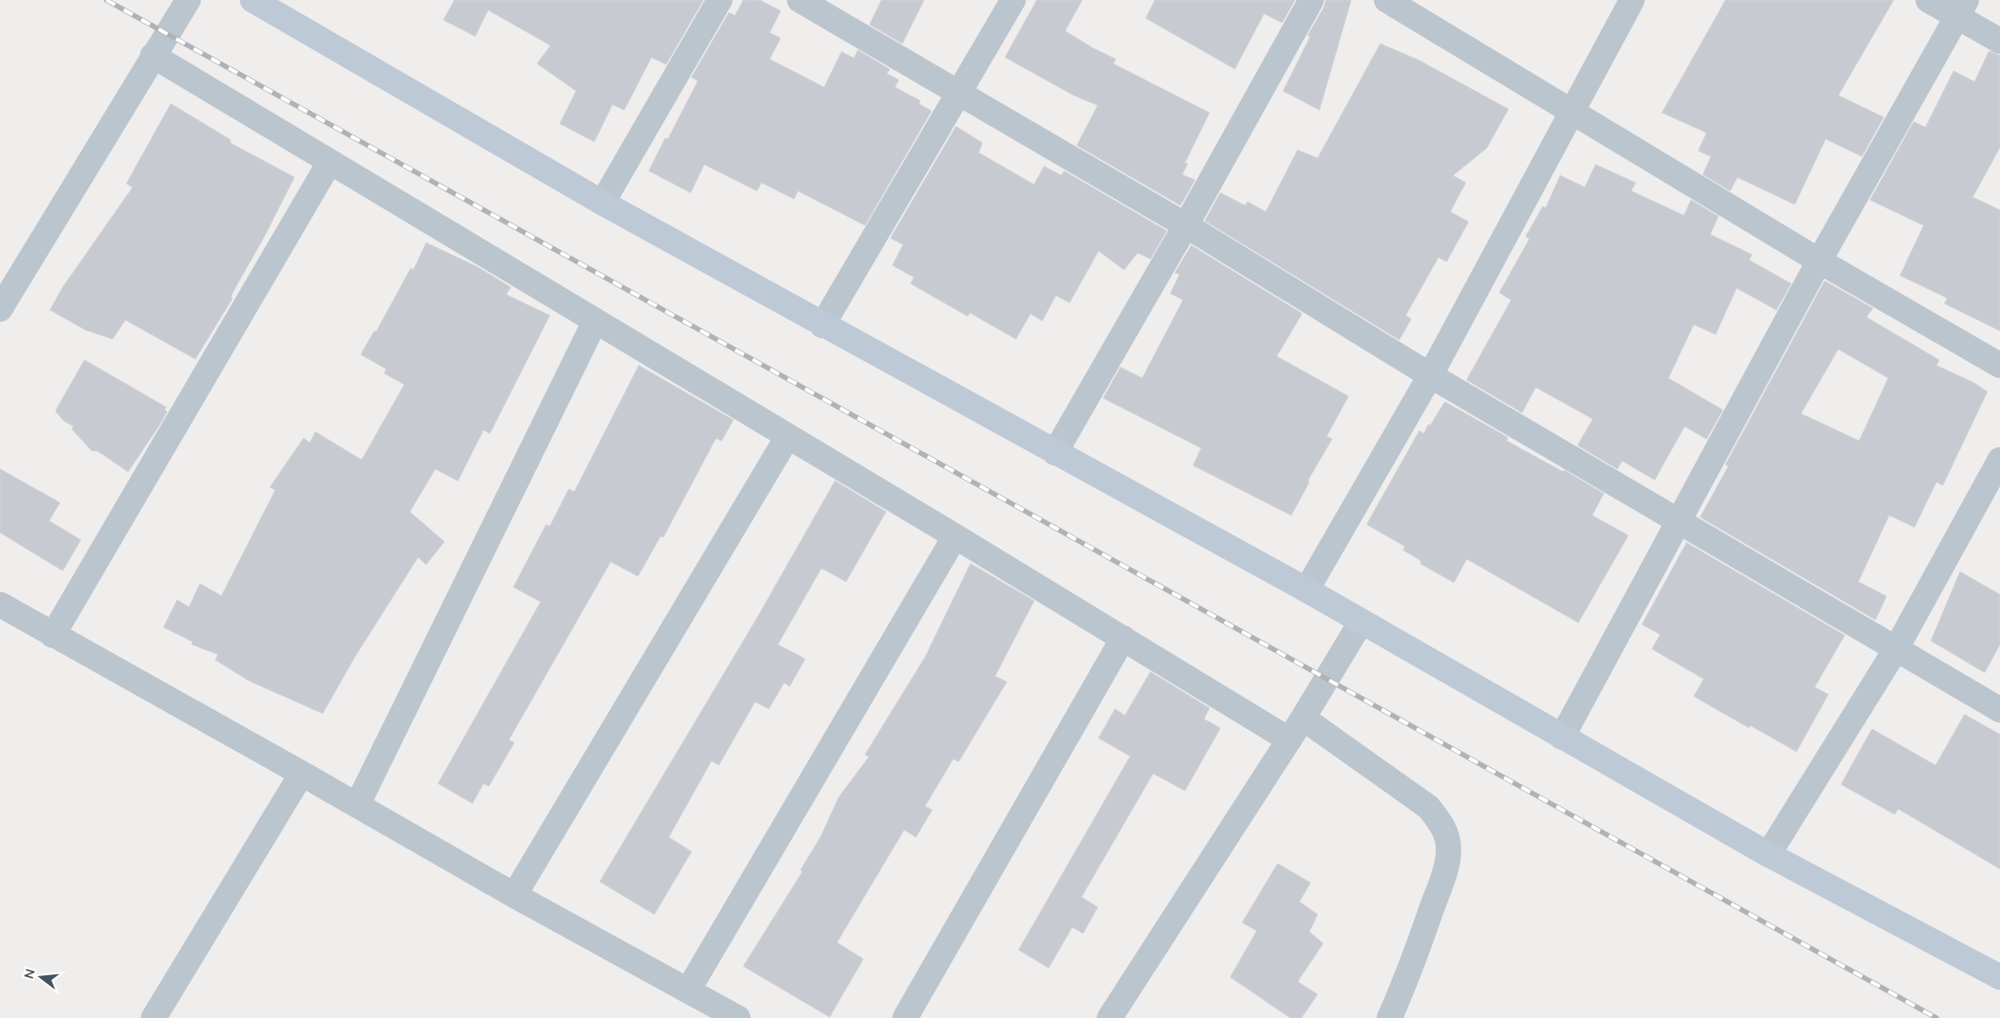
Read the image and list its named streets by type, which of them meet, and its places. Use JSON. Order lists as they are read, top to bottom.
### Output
{
  "north": "left"
}
